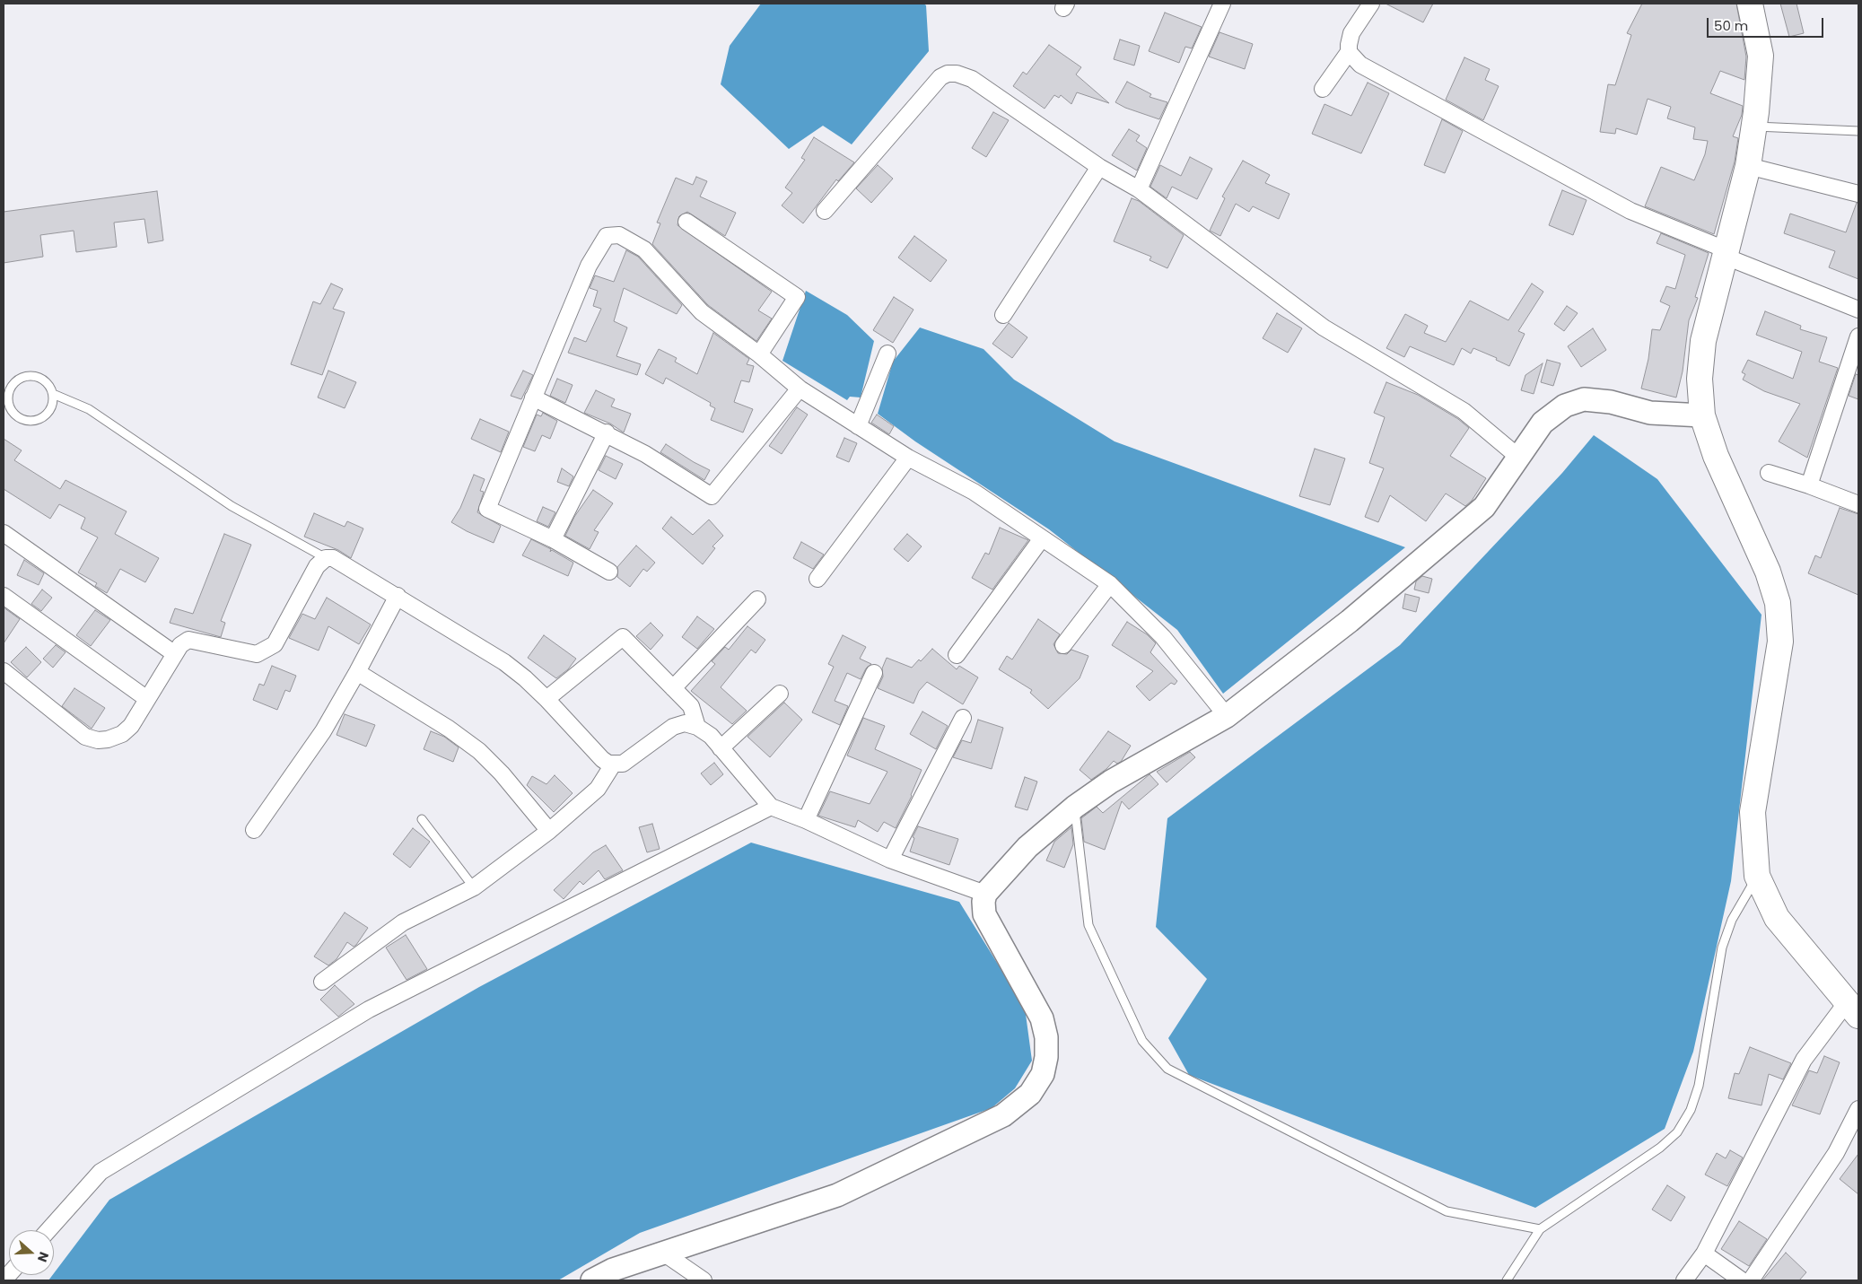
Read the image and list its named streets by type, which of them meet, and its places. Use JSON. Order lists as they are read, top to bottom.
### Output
{
  "scale_bar": "50 m",
  "north": "right"
}
